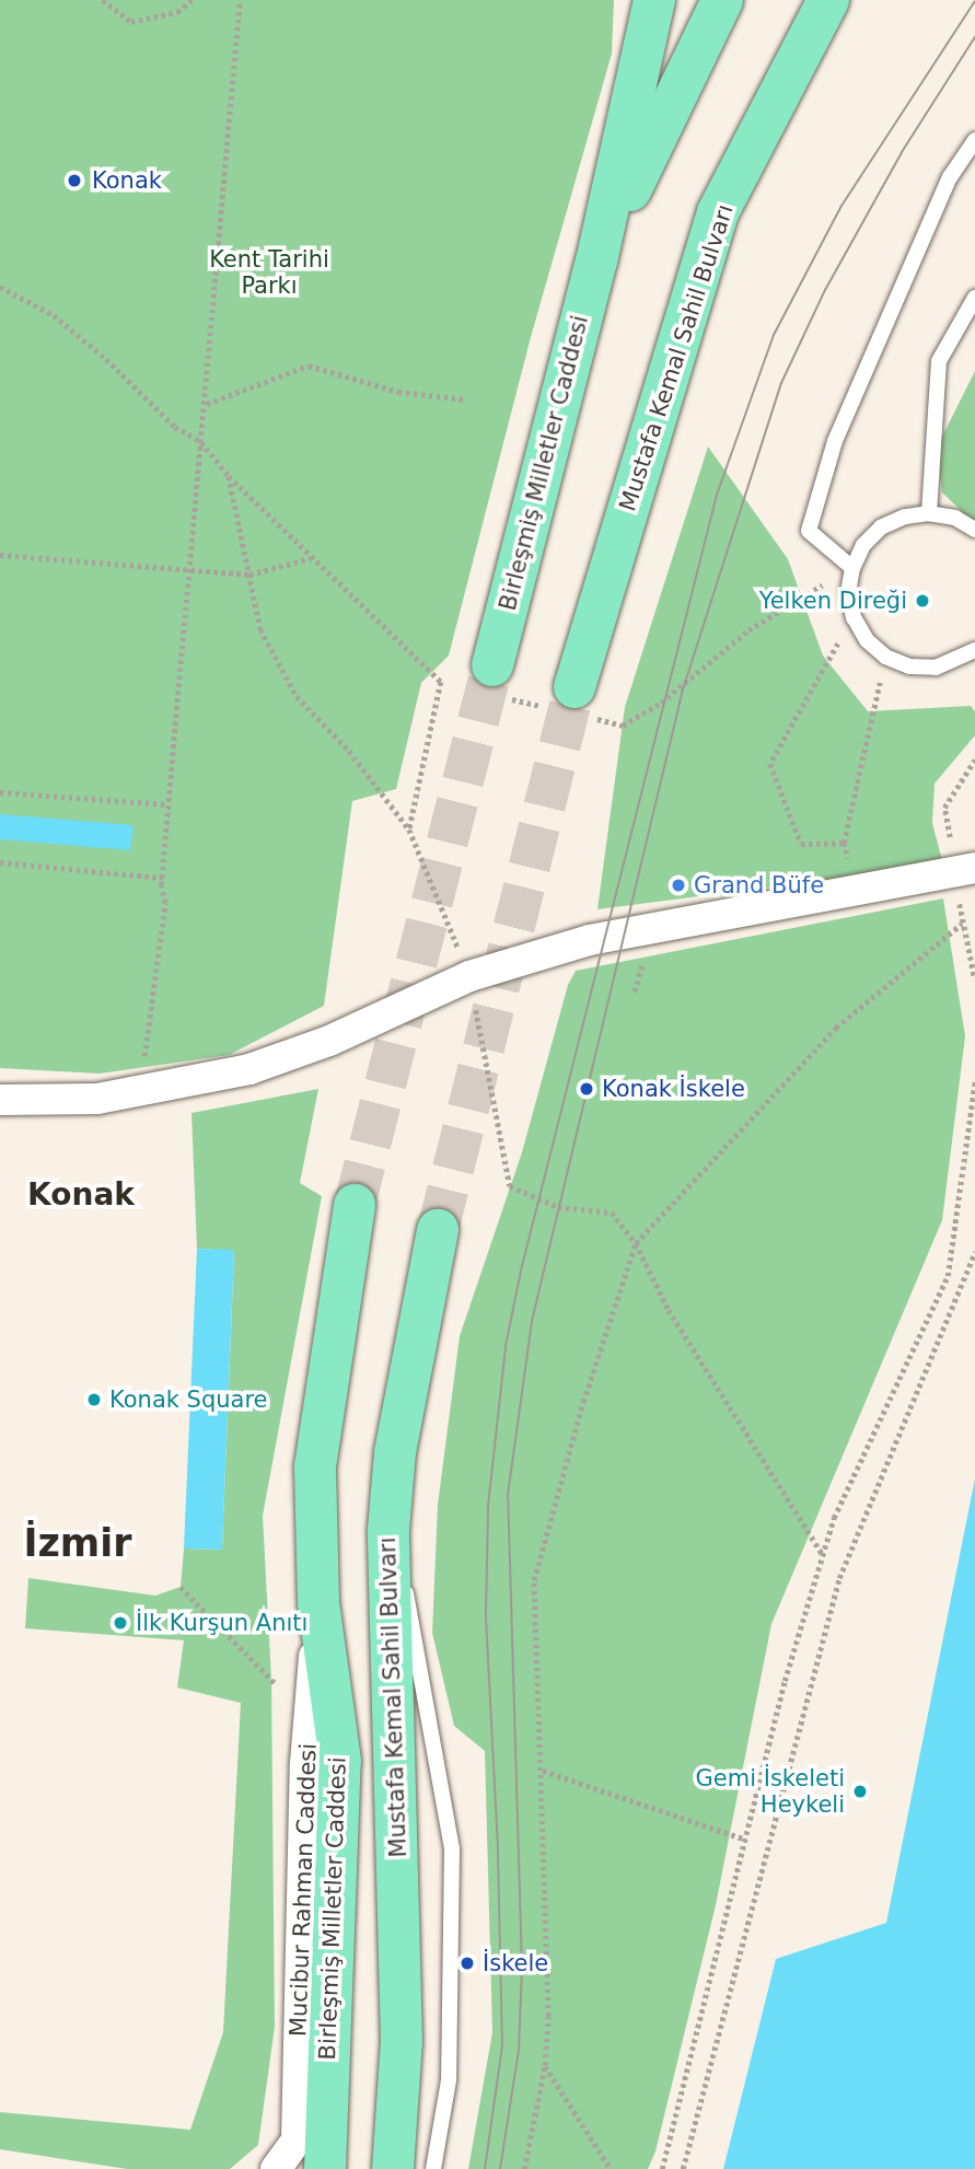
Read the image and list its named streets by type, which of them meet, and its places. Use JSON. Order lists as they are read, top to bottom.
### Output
{
  "streets": {
    "main road": ["Mustafa Kemal Sahil Bulvarı", "Birleşmiş Milletler Caddesi"],
    "street": ["Mucibur Rahman Caddesi"]
  },
  "crossings": [
    ["Birleşmiş Milletler Caddesi", "Mucibur Rahman Caddesi"]
  ],
  "districts": ["Konak", "İzmir"],
  "parks": ["Kent Tarihi Parkı"],
  "places": [
    "Konak",
    "Yelken Direği",
    "Grand Büfe",
    "Konak İskele",
    "Konak Square",
    "İlk Kurşun Anıtı",
    "Gemi İskeleti Heykeli",
    "İskele"
  ]
}
